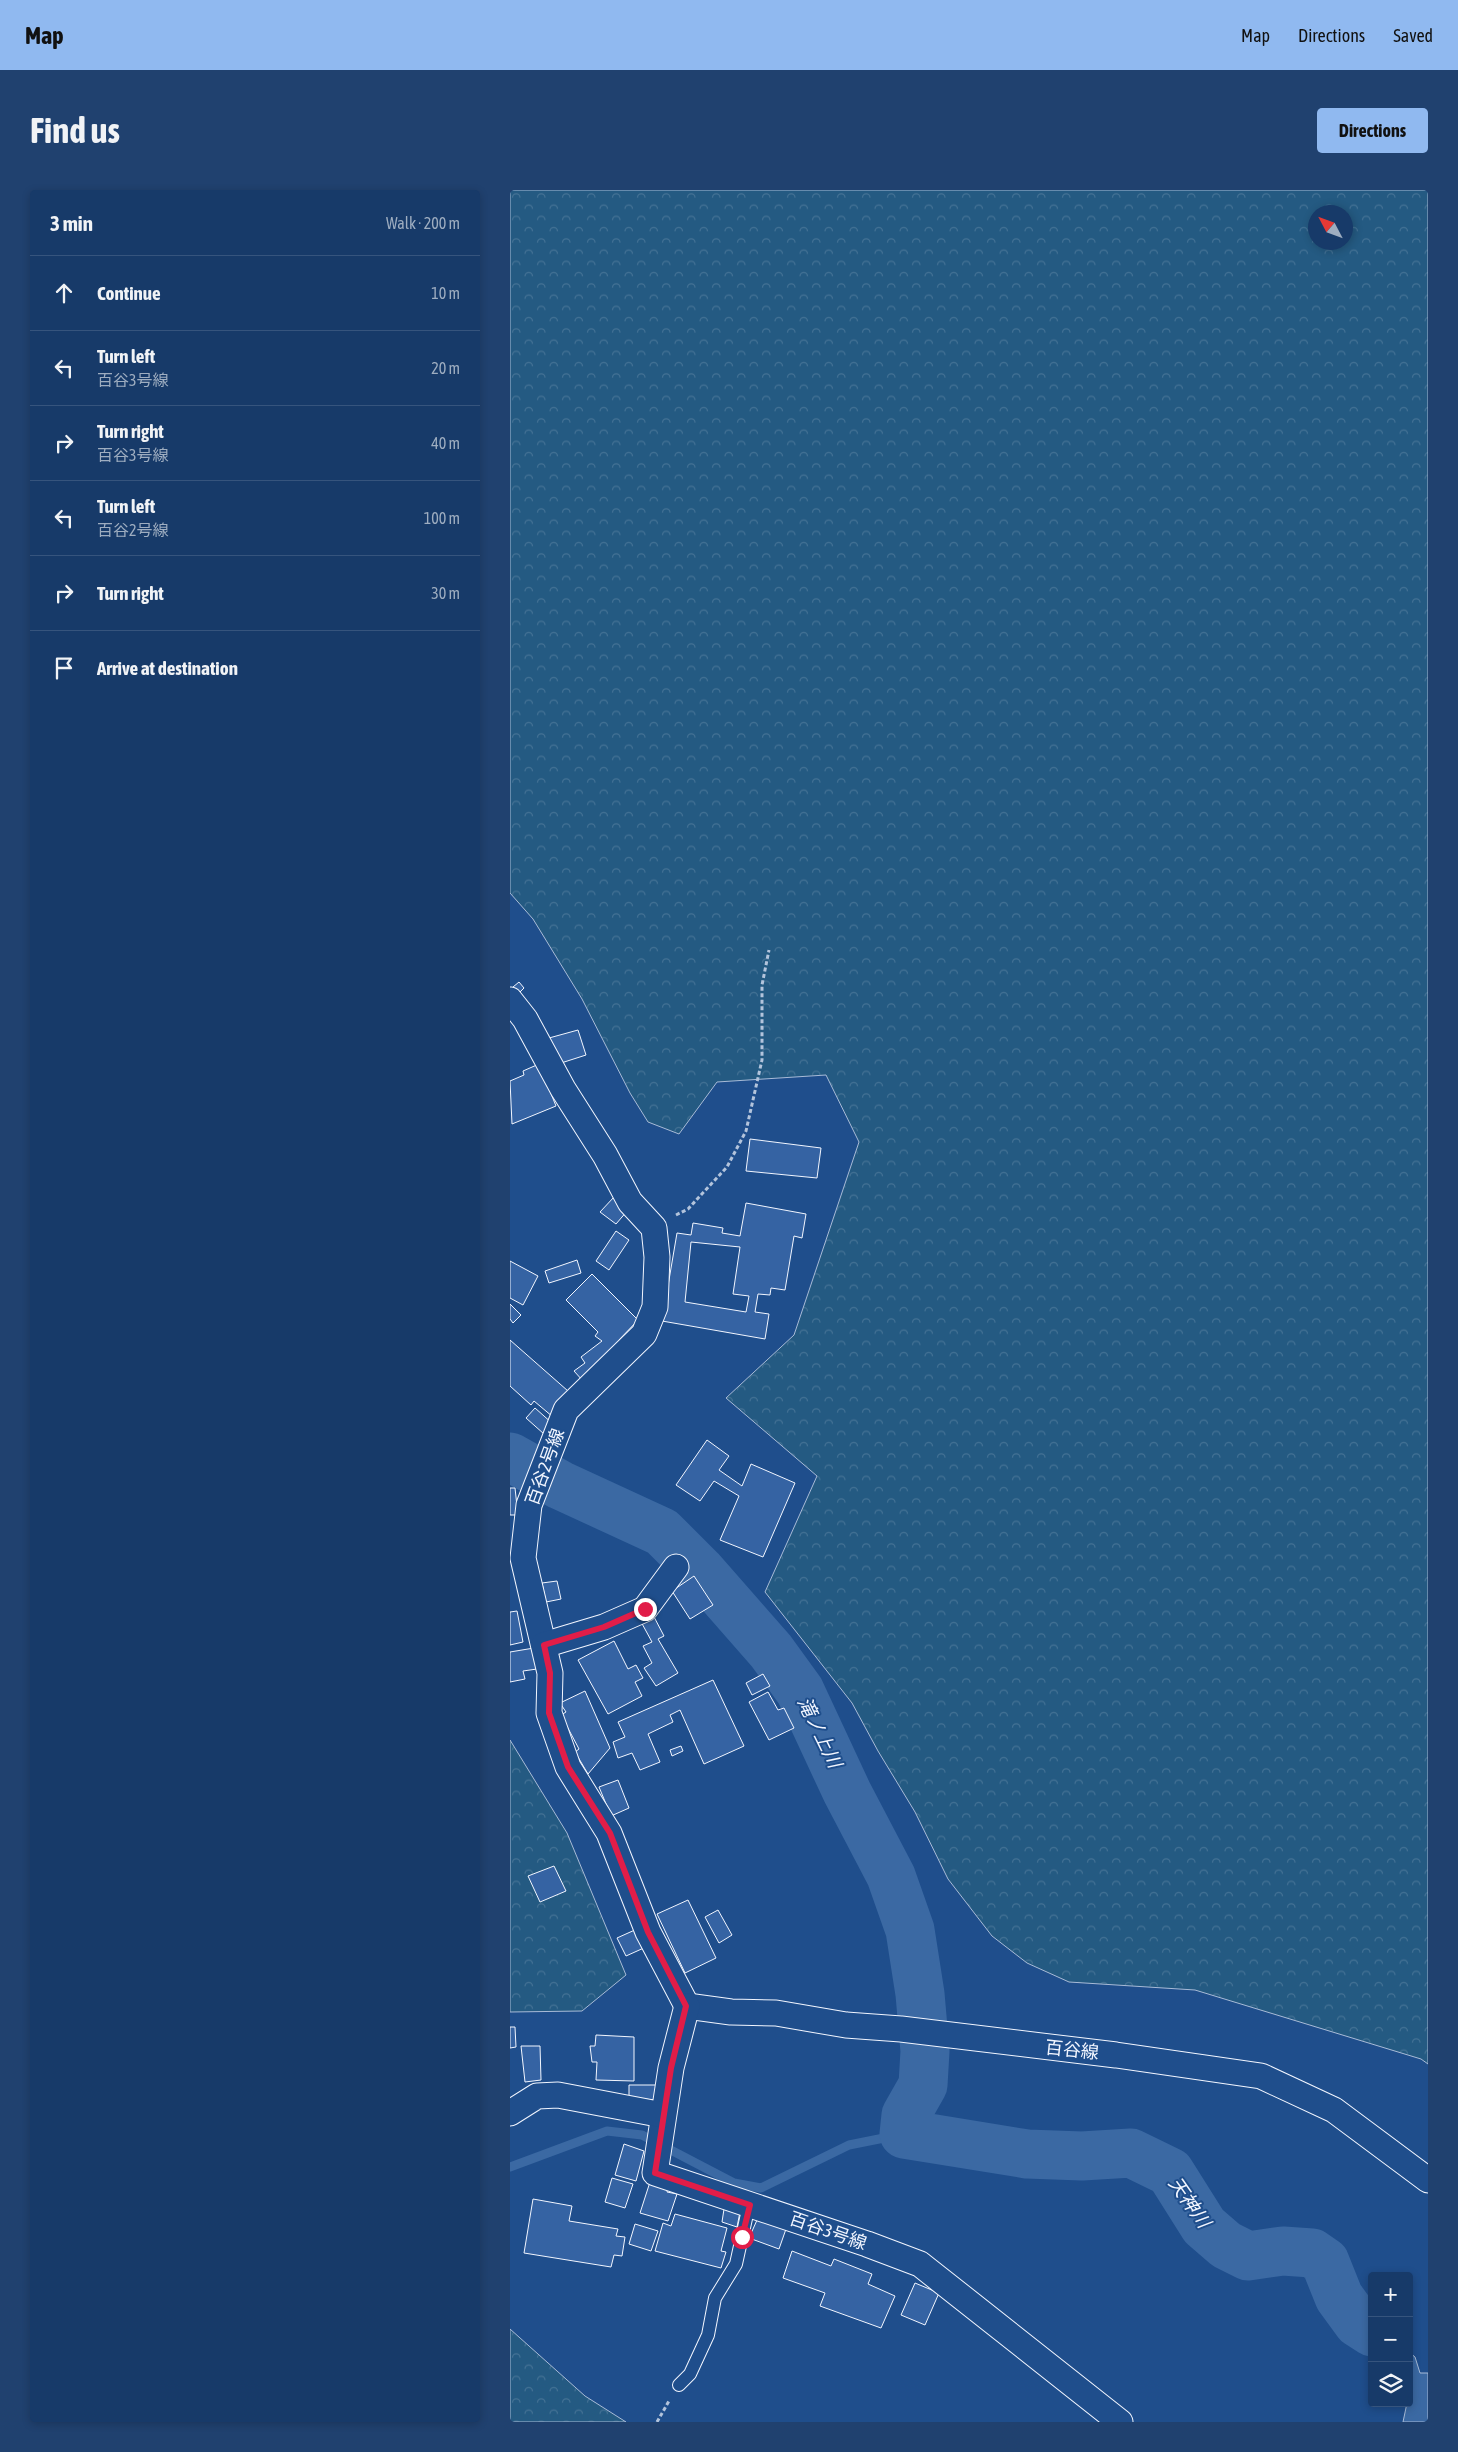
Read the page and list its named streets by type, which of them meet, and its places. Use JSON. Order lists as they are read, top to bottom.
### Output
{
  "streets": {
    "street": ["百谷2号線", "百谷線", "百谷3号線"]
  },
  "crossings": [
    ["百谷2号線", "百谷線"],
    ["百谷2号線", "百谷3号線"],
    ["百谷線", "百谷3号線"]
  ],
  "water": ["滝ノ上川", "天神川"],
  "north": "top left",
  "page": {
    "header": "Map",
    "nav": ["Map", "Directions", "Saved"],
    "buttons": "Directions",
    "title": "Find us",
    "heading": ["3 min", "Walk · 200 m"],
    "list": [
      ["Continue", "10 m"],
      ["Turn left", "百谷3号線", "20 m"],
      ["Turn right", "百谷3号線", "40 m"],
      ["Turn left", "百谷2号線", "100 m"],
      ["Turn right", "30 m"],
      "Arrive at destination"
    ],
    "map_buttons": ["+", "−"]
  }
}
